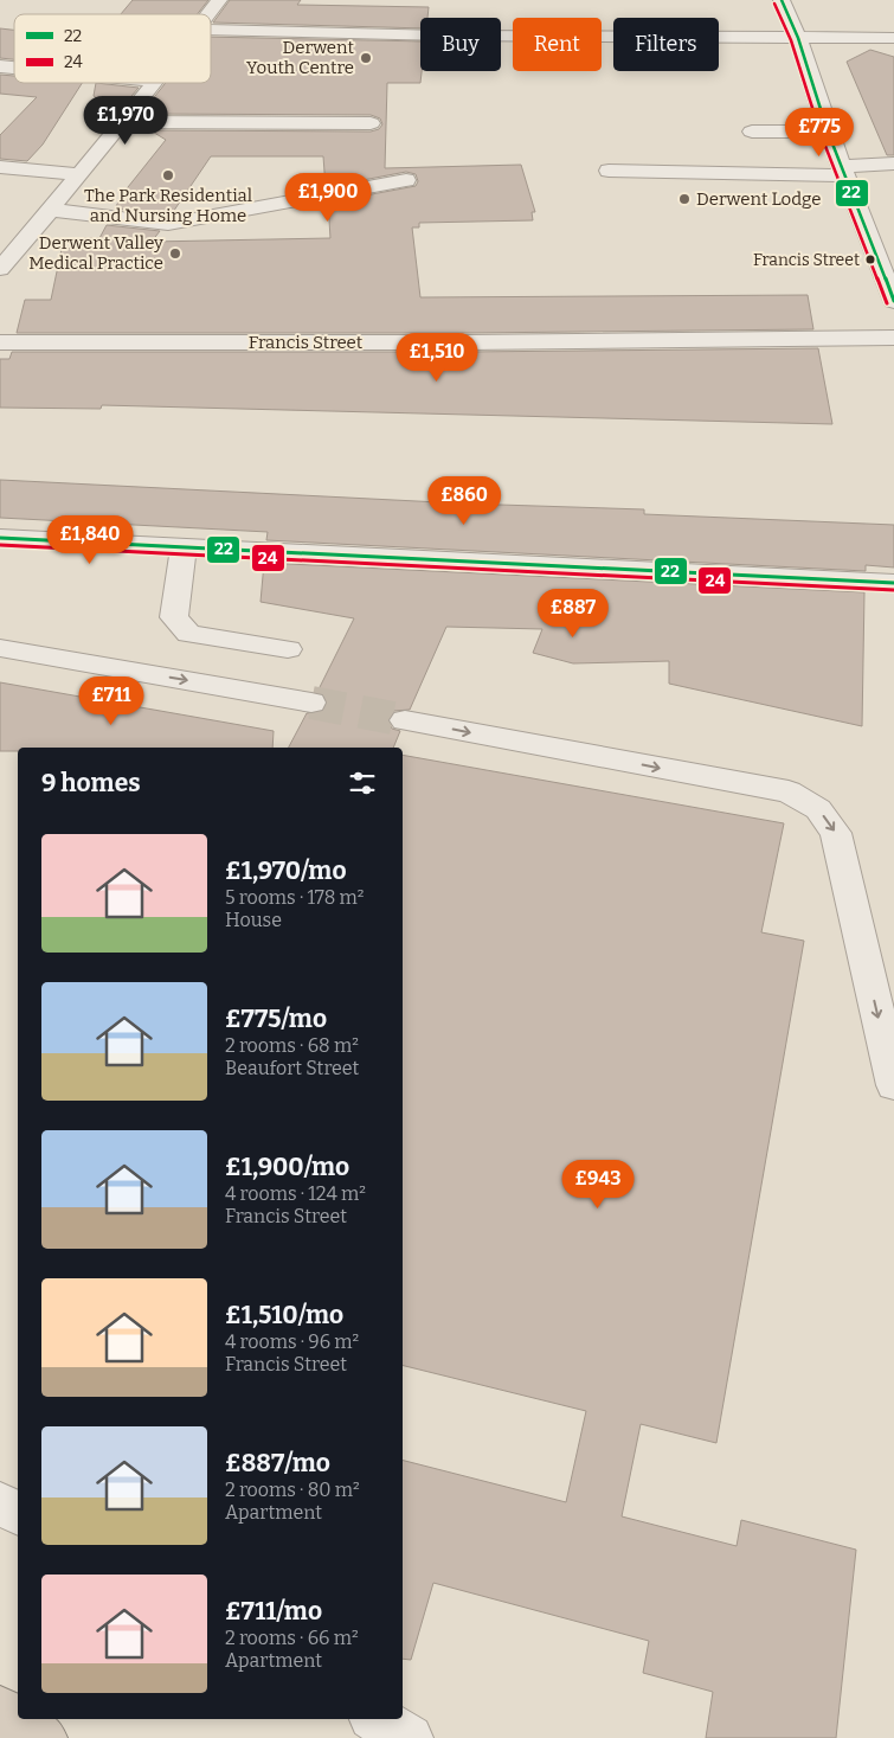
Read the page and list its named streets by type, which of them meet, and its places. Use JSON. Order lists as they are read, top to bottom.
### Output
{
  "streets": {
    "street": ["Francis Street"]
  },
  "places": [
    "Derwent Youth Centre",
    "The Park Residential and Nursing Home",
    "Derwent Lodge",
    "Derwent Valley Medical Practice",
    "Francis Street"
  ],
  "lines": ["transit line 22", "transit line 24"],
  "legend": ["22", "24"],
  "page": {
    "chip": ["Buy", "Rent", "Filters"],
    "price": [
      "£1,970",
      "£775",
      "£1,900",
      "£1,510",
      "£860",
      "£1,840",
      "£887",
      "£711",
      "£943"
    ],
    "heading": "9 homes",
    "list": [
      {
        "name": "£1,970/mo",
        "note": "5 rooms · 178 m² · House"
      },
      {
        "name": "£775/mo",
        "note": "2 rooms · 68 m² · Beaufort Street"
      },
      {
        "name": "£1,900/mo",
        "note": "4 rooms · 124 m² · Francis Street"
      },
      {
        "name": "£1,510/mo",
        "note": "4 rooms · 96 m² · Francis Street"
      },
      {
        "name": "£887/mo",
        "note": "2 rooms · 80 m² · Apartment"
      },
      {
        "name": "£711/mo",
        "note": "2 rooms · 66 m² · Apartment"
      }
    ]
  }
}
